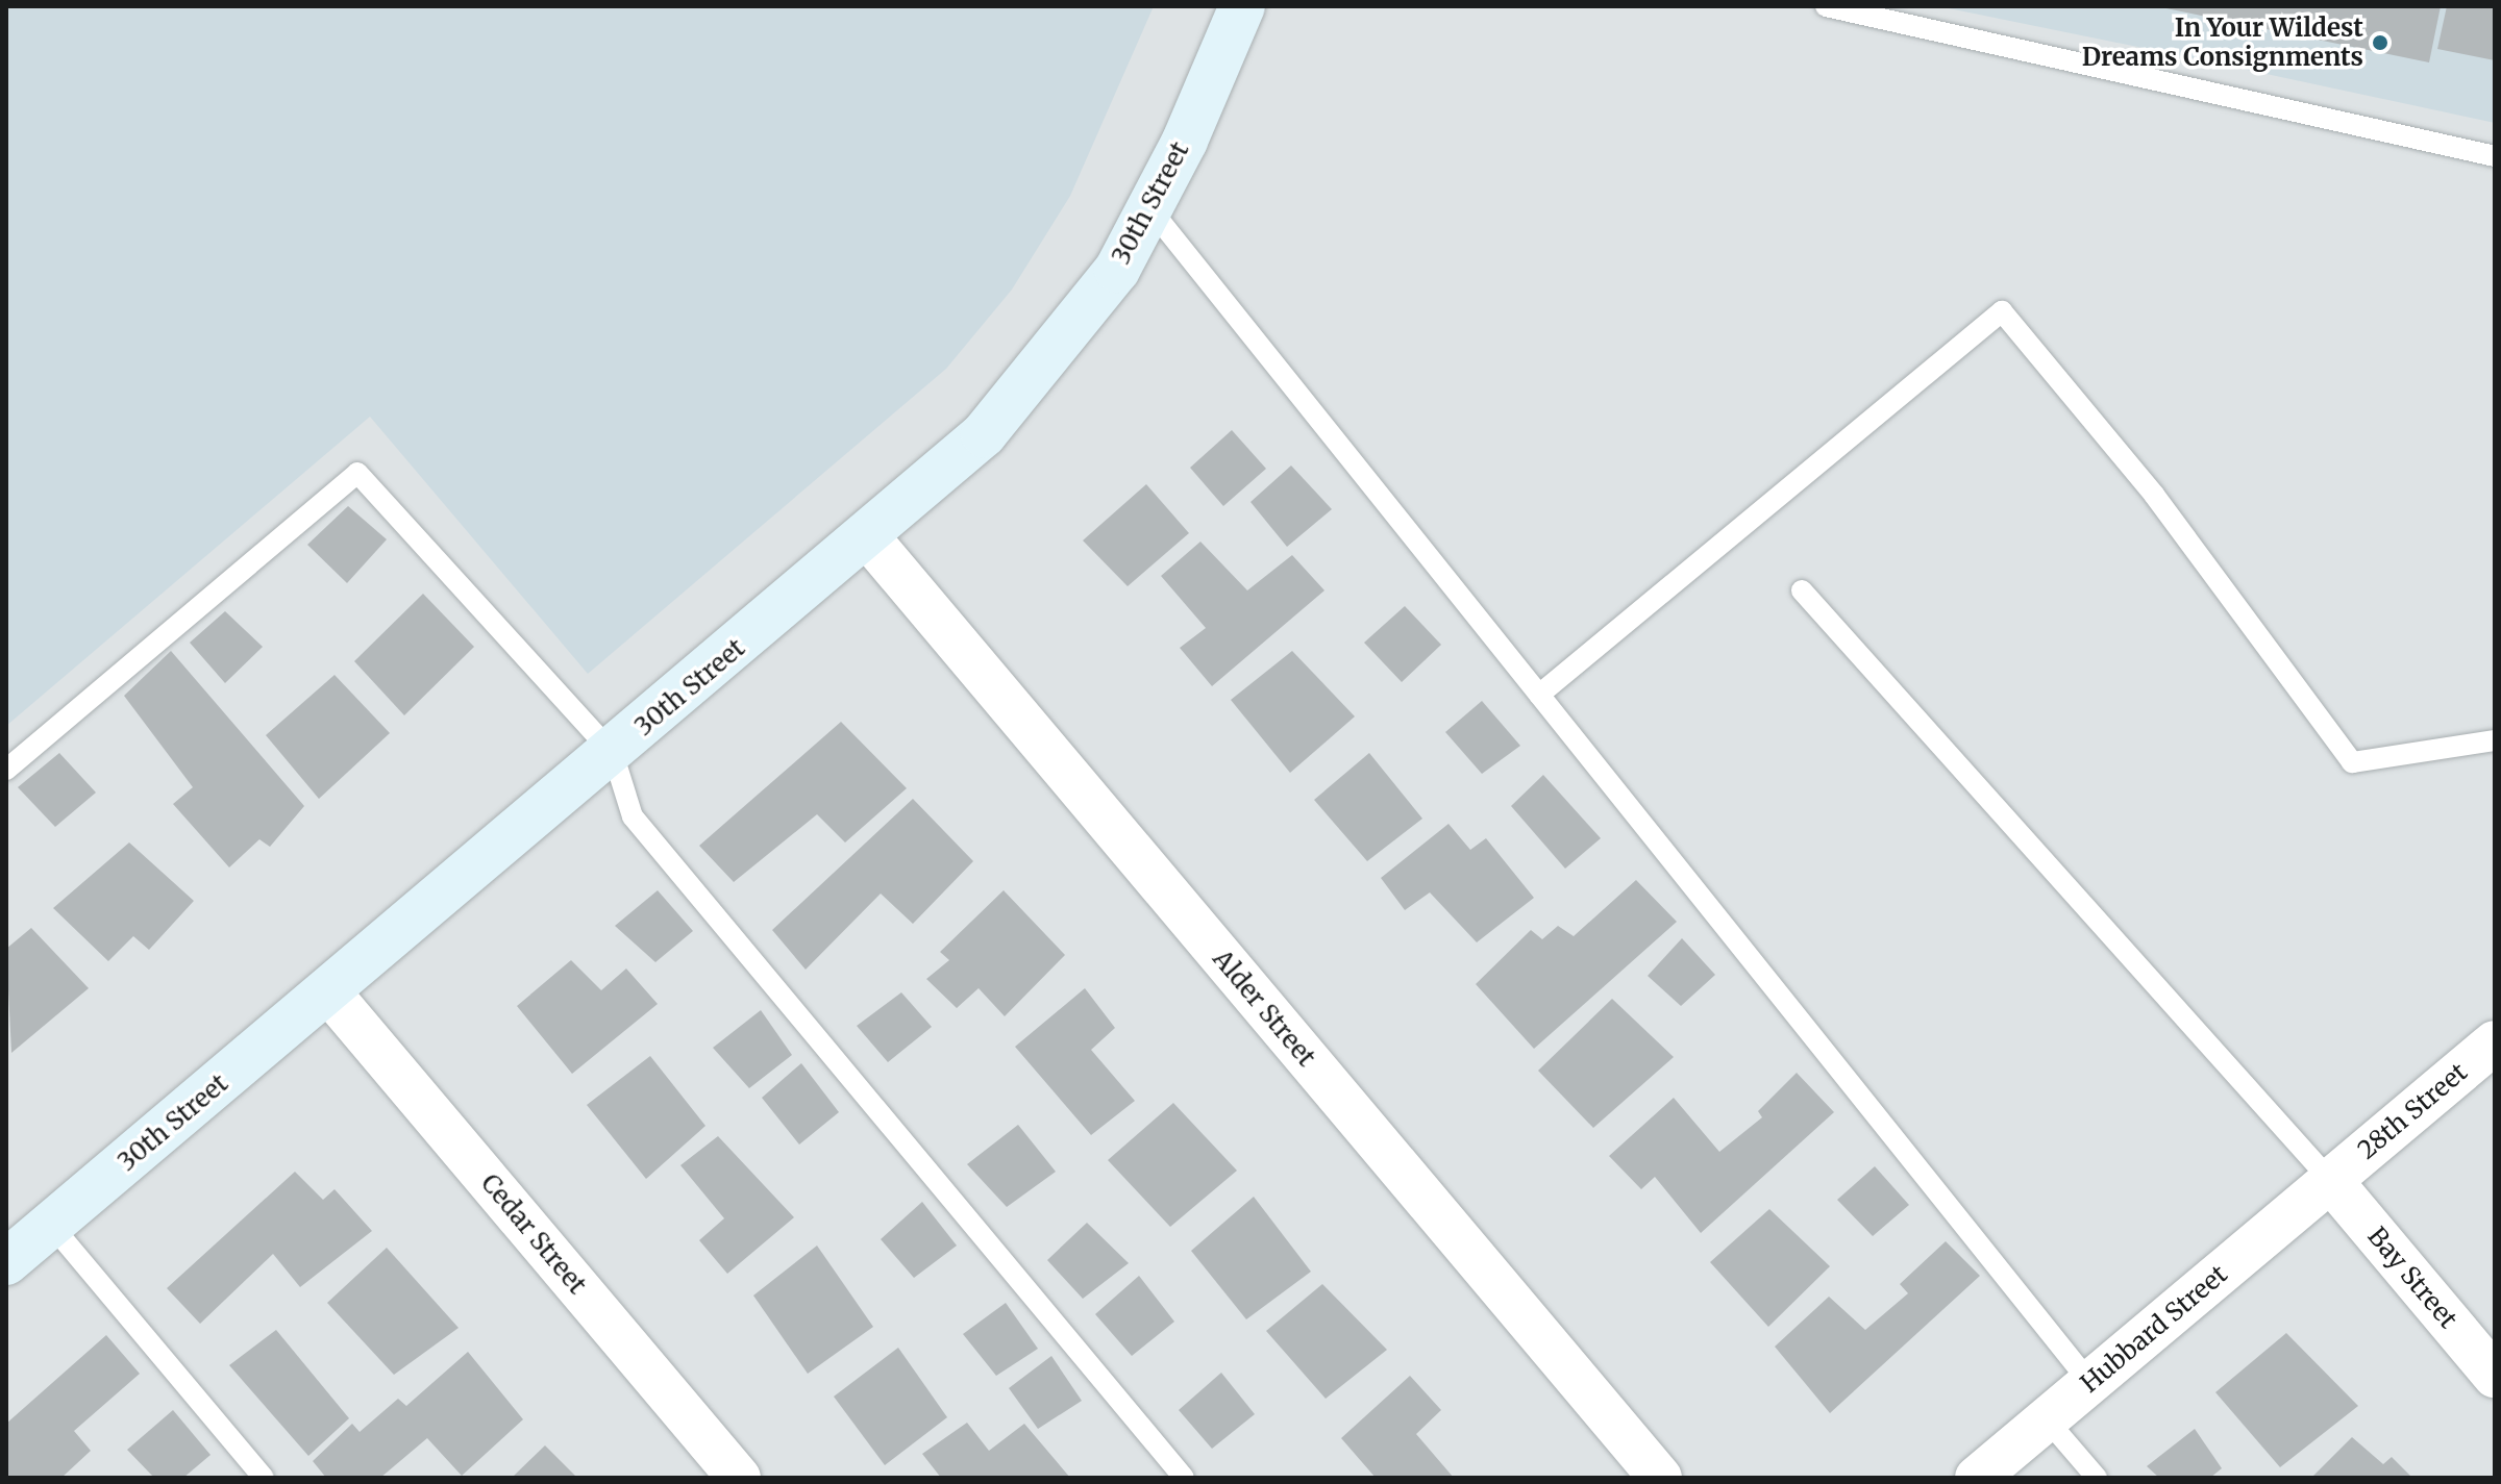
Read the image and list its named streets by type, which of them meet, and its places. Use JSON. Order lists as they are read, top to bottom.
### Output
{
  "streets": {
    "street": [
      "30th Street",
      "Alder Street",
      "28th Street",
      "Cedar Street",
      "Bay Street",
      "Hubbard Street"
    ]
  },
  "crossings": [
    ["30th Street", "Alder Street"],
    ["30th Street", "Cedar Street"],
    ["28th Street", "Bay Street"],
    ["28th Street", "Hubbard Street"],
    ["Bay Street", "Hubbard Street"]
  ],
  "places": ["In Your Wildest Dreams Consignments"]
}
